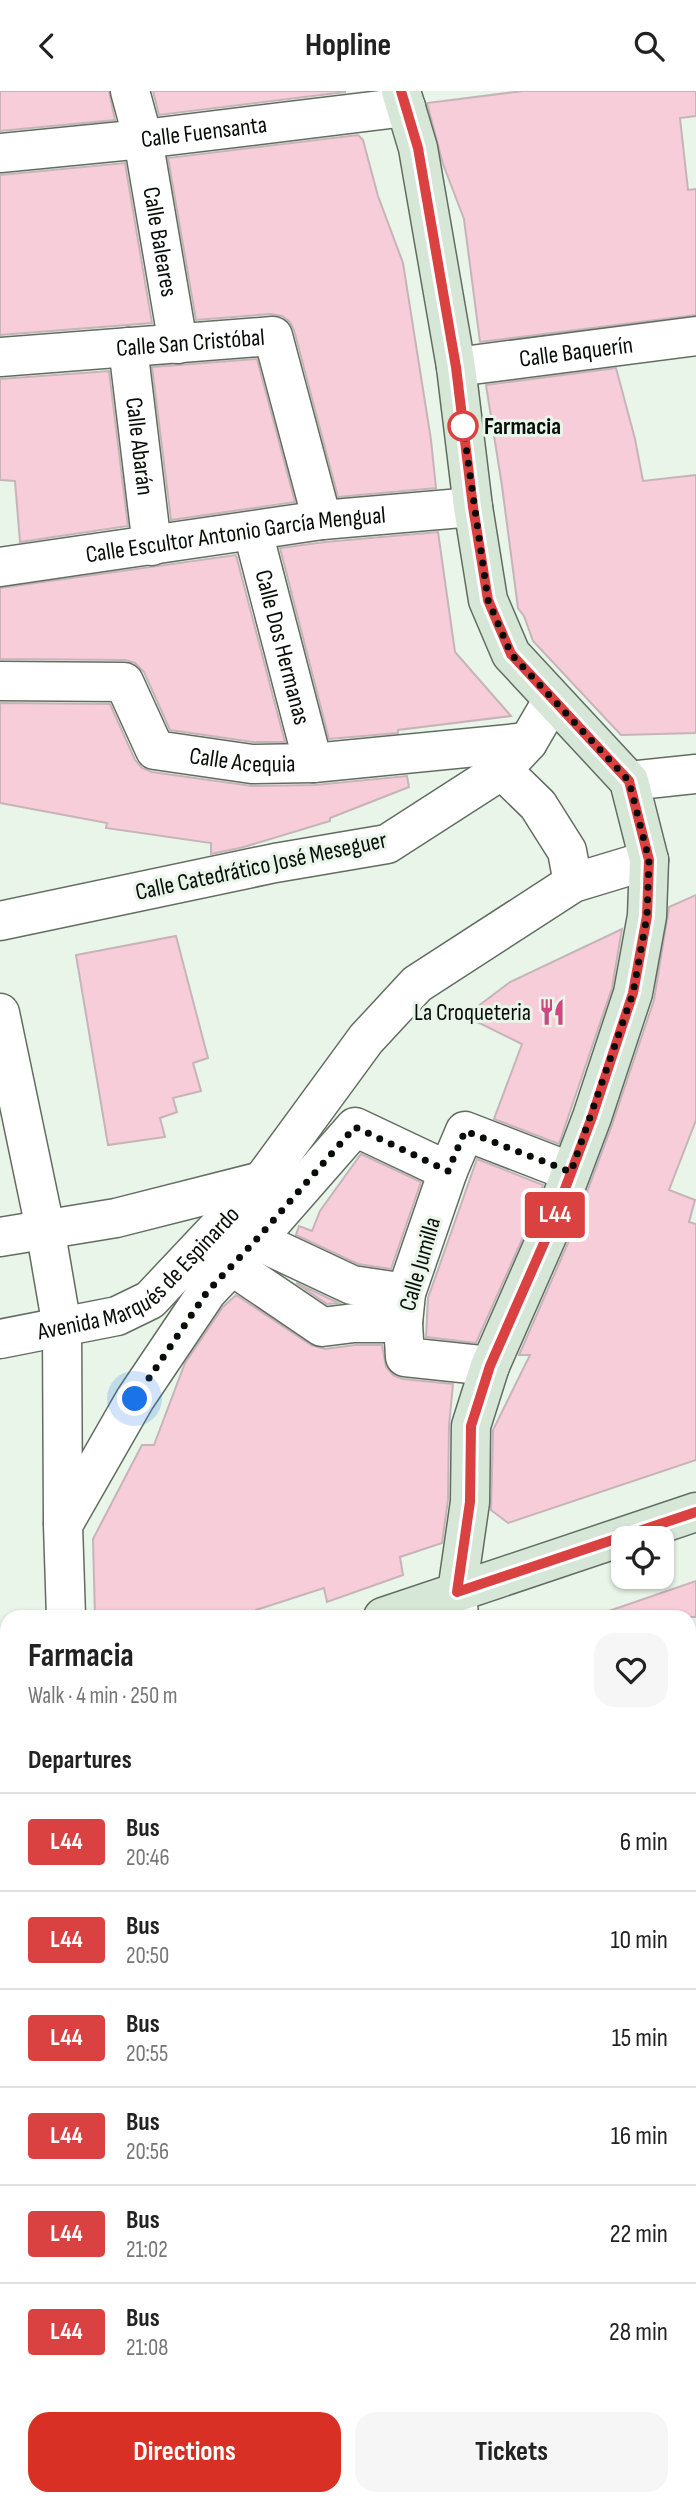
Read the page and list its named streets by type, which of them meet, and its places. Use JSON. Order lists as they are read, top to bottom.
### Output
{
  "streets": {
    "street": [
      "Calle Fuensanta",
      "Calle Baleares",
      "Calle San Cristóbal",
      "Calle Baquerín",
      "Calle Abarán",
      "Calle Escultor Antonio García Mengual",
      "Calle Dos Hermanas",
      "Calle Acequia",
      "Calle Catedrático José Meseguer",
      "Calle Jumilla",
      "Avenida Marqués de Espinardo"
    ]
  },
  "crossings": [
    ["Calle Fuensanta", "Calle Baleares"],
    ["Calle Baleares", "Calle San Cristóbal"],
    ["Calle San Cristóbal", "Calle Abarán"],
    ["Calle San Cristóbal", "Calle Escultor Antonio García Mengual"],
    ["Calle Abarán", "Calle Escultor Antonio García Mengual"],
    ["Calle Escultor Antonio García Mengual", "Calle Dos Hermanas"],
    ["Calle Dos Hermanas", "Calle Acequia"],
    ["Calle Acequia", "Calle Catedrático José Meseguer"]
  ],
  "places": {
    "other": ["Farmacia"],
    "restaurant": ["La Croqueteria"]
  },
  "lines": ["bus line L44"],
  "page": {
    "header": "Hopline",
    "on_map": "L44",
    "heading": [
      ["Farmacia", "Walk · 4 min · 250 m"],
      "Departures"
    ],
    "list": [
      {
        "mark": "L44",
        "name": "Bus",
        "note": "20:46",
        "value": "6 min"
      },
      {
        "mark": "L44",
        "name": "Bus",
        "note": "20:50",
        "value": "10 min"
      },
      {
        "mark": "L44",
        "name": "Bus",
        "note": "20:55",
        "value": "15 min"
      },
      {
        "mark": "L44",
        "name": "Bus",
        "note": "20:56",
        "value": "16 min"
      },
      {
        "mark": "L44",
        "name": "Bus",
        "note": "21:02",
        "value": "22 min"
      },
      {
        "mark": "L44",
        "name": "Bus",
        "note": "21:08",
        "value": "28 min"
      }
    ],
    "buttons": ["Directions", "Tickets"]
  }
}
